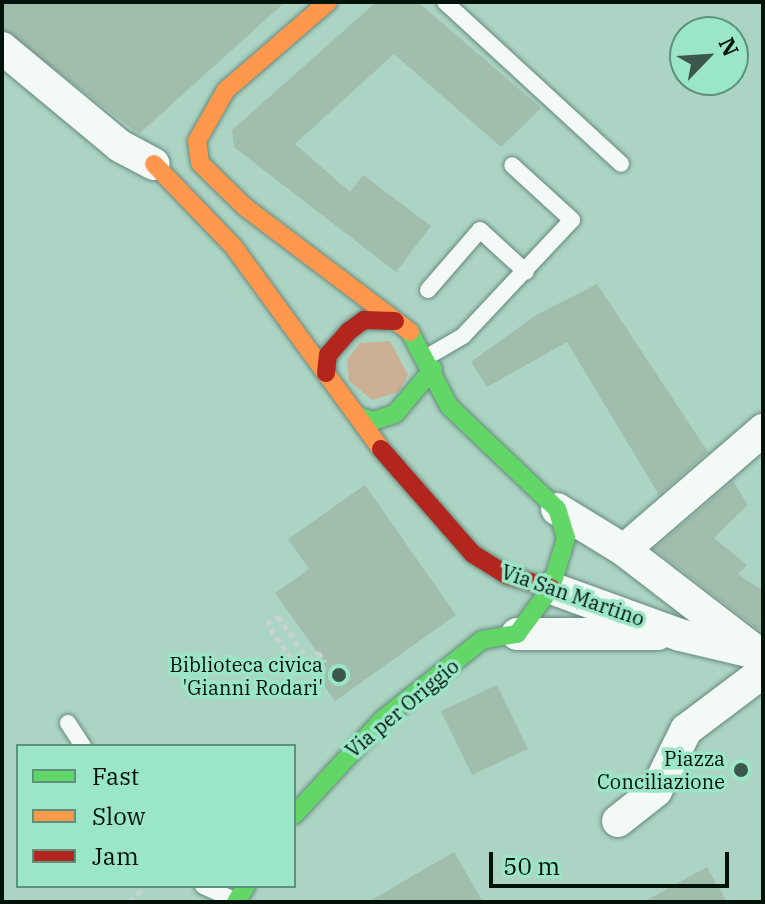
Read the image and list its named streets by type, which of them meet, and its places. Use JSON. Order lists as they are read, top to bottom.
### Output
{
  "streets": {
    "street": ["Via San Martino", "Via per Origgio"]
  },
  "places": ["Biblioteca civica 'Gianni Rodari'", "Piazza Conciliazione"],
  "legend": ["Fast", "Slow", "Jam"],
  "scale_bar": "50 m",
  "north": "top right"
}
